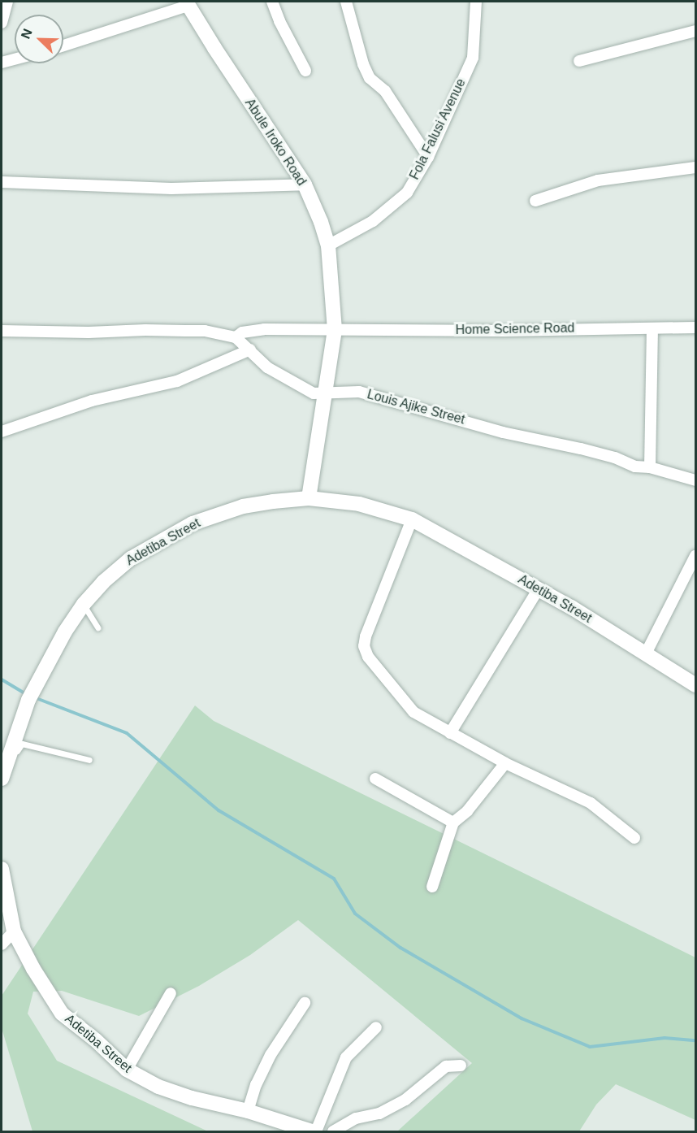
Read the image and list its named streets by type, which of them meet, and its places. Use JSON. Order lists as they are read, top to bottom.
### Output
{
  "streets": {
    "street": [
      "Fola Falusi Avenue",
      "Abule Iroko Road",
      "Home Science Road",
      "Louis Ajike Street",
      "Adetiba Street"
    ]
  },
  "crossings": [
    ["Fola Falusi Avenue", "Abule Iroko Road"],
    ["Abule Iroko Road", "Home Science Road"],
    ["Abule Iroko Road", "Louis Ajike Street"],
    ["Abule Iroko Road", "Adetiba Street"],
    ["Home Science Road", "Louis Ajike Street"]
  ],
  "north": "top left"
}
